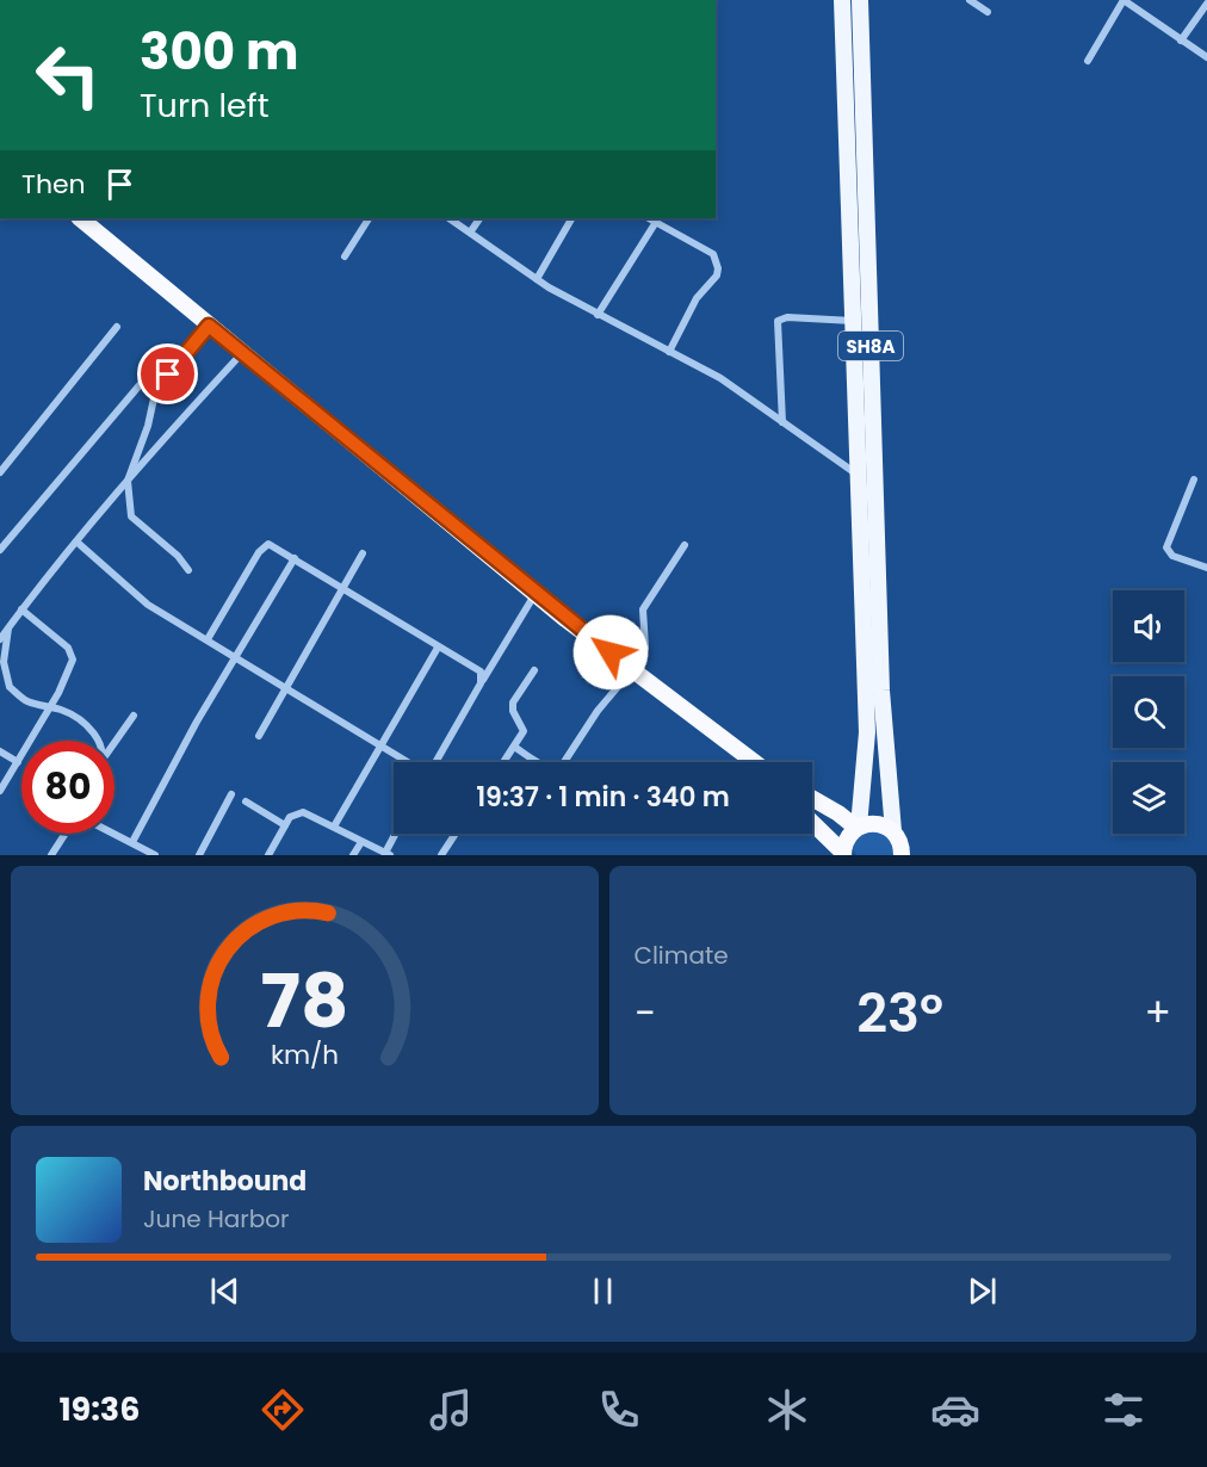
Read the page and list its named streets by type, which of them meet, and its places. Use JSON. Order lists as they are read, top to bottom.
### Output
{
  "streets": {
    "main road": ["SH8A"]
  },
  "page": {
    "turn": ["300 m", "Turn left"],
    "then": "Then",
    "limit": "80",
    "trip": "19:37 · 1 min · 340 m",
    "tile": "Climate",
    "heat": ["−", "23°", "+"],
    "song": ["Northbound", "June Harbor"],
    "tabs": "19:36",
    "gauge": ["78", "km/h"]
  }
}
